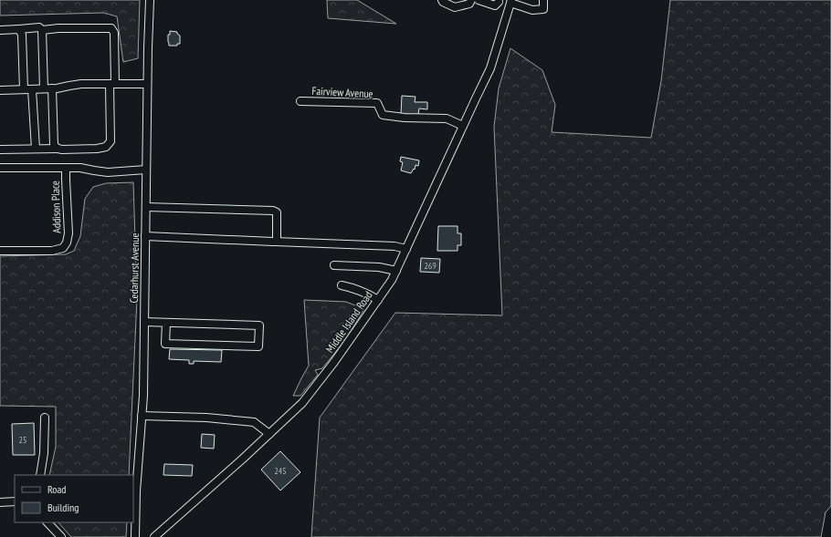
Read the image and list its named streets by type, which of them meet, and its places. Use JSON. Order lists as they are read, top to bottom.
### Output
{
  "streets": {
    "street": [
      "Fairview Avenue",
      "Addison Place",
      "Cedarhurst Avenue",
      "Middle Island Road"
    ]
  },
  "crossings": [
    ["Fairview Avenue", "Middle Island Road"],
    ["Addison Place", "Cedarhurst Avenue"]
  ],
  "house_numbers": ["269", "25", "245"],
  "legend": ["Road", "Building"]
}
